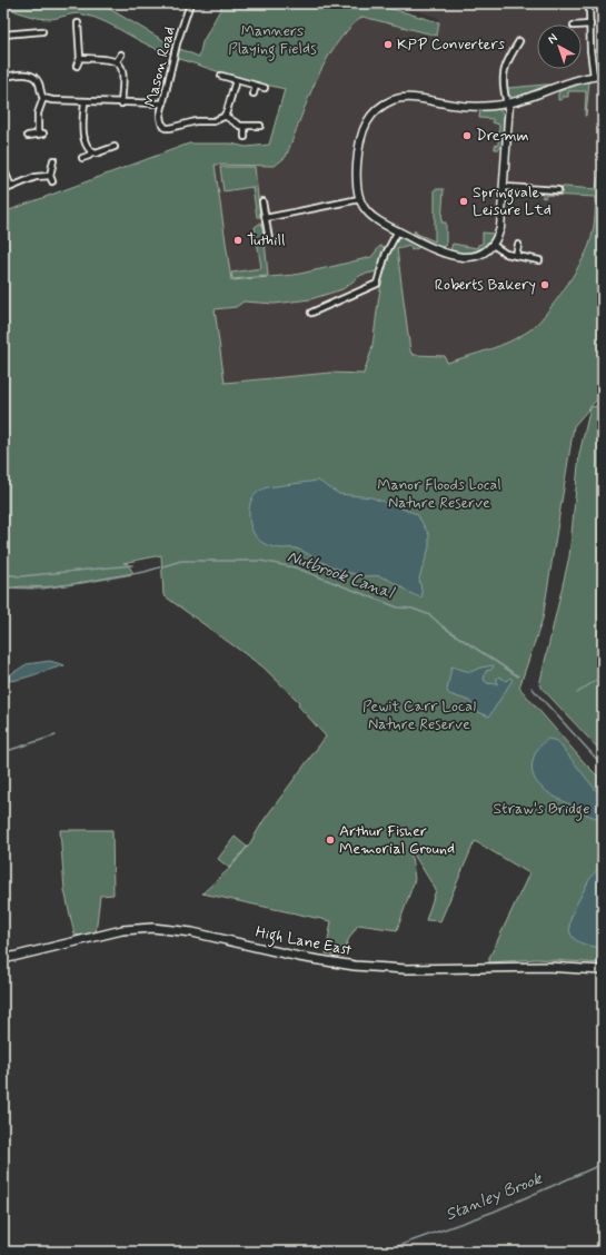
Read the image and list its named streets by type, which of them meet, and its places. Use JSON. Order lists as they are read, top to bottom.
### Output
{
  "streets": {
    "main road": ["High Lane East"],
    "street": ["Mason Road"]
  },
  "water": ["Nutbrook Canal", "Stanley Brook"],
  "parks": [
    "Manners Playing Fields",
    "Manor Floods Local Nature Reserve",
    "Pewit Carr Local Nature Reserve",
    "Straw's Bridge"
  ],
  "places": [
    "KPP Converters",
    "Dremm",
    "Springvale Leisure Ltd",
    "Tuthill",
    "Roberts Bakery",
    "Arthur Fisher Memorial Ground"
  ],
  "north": "top left"
}
